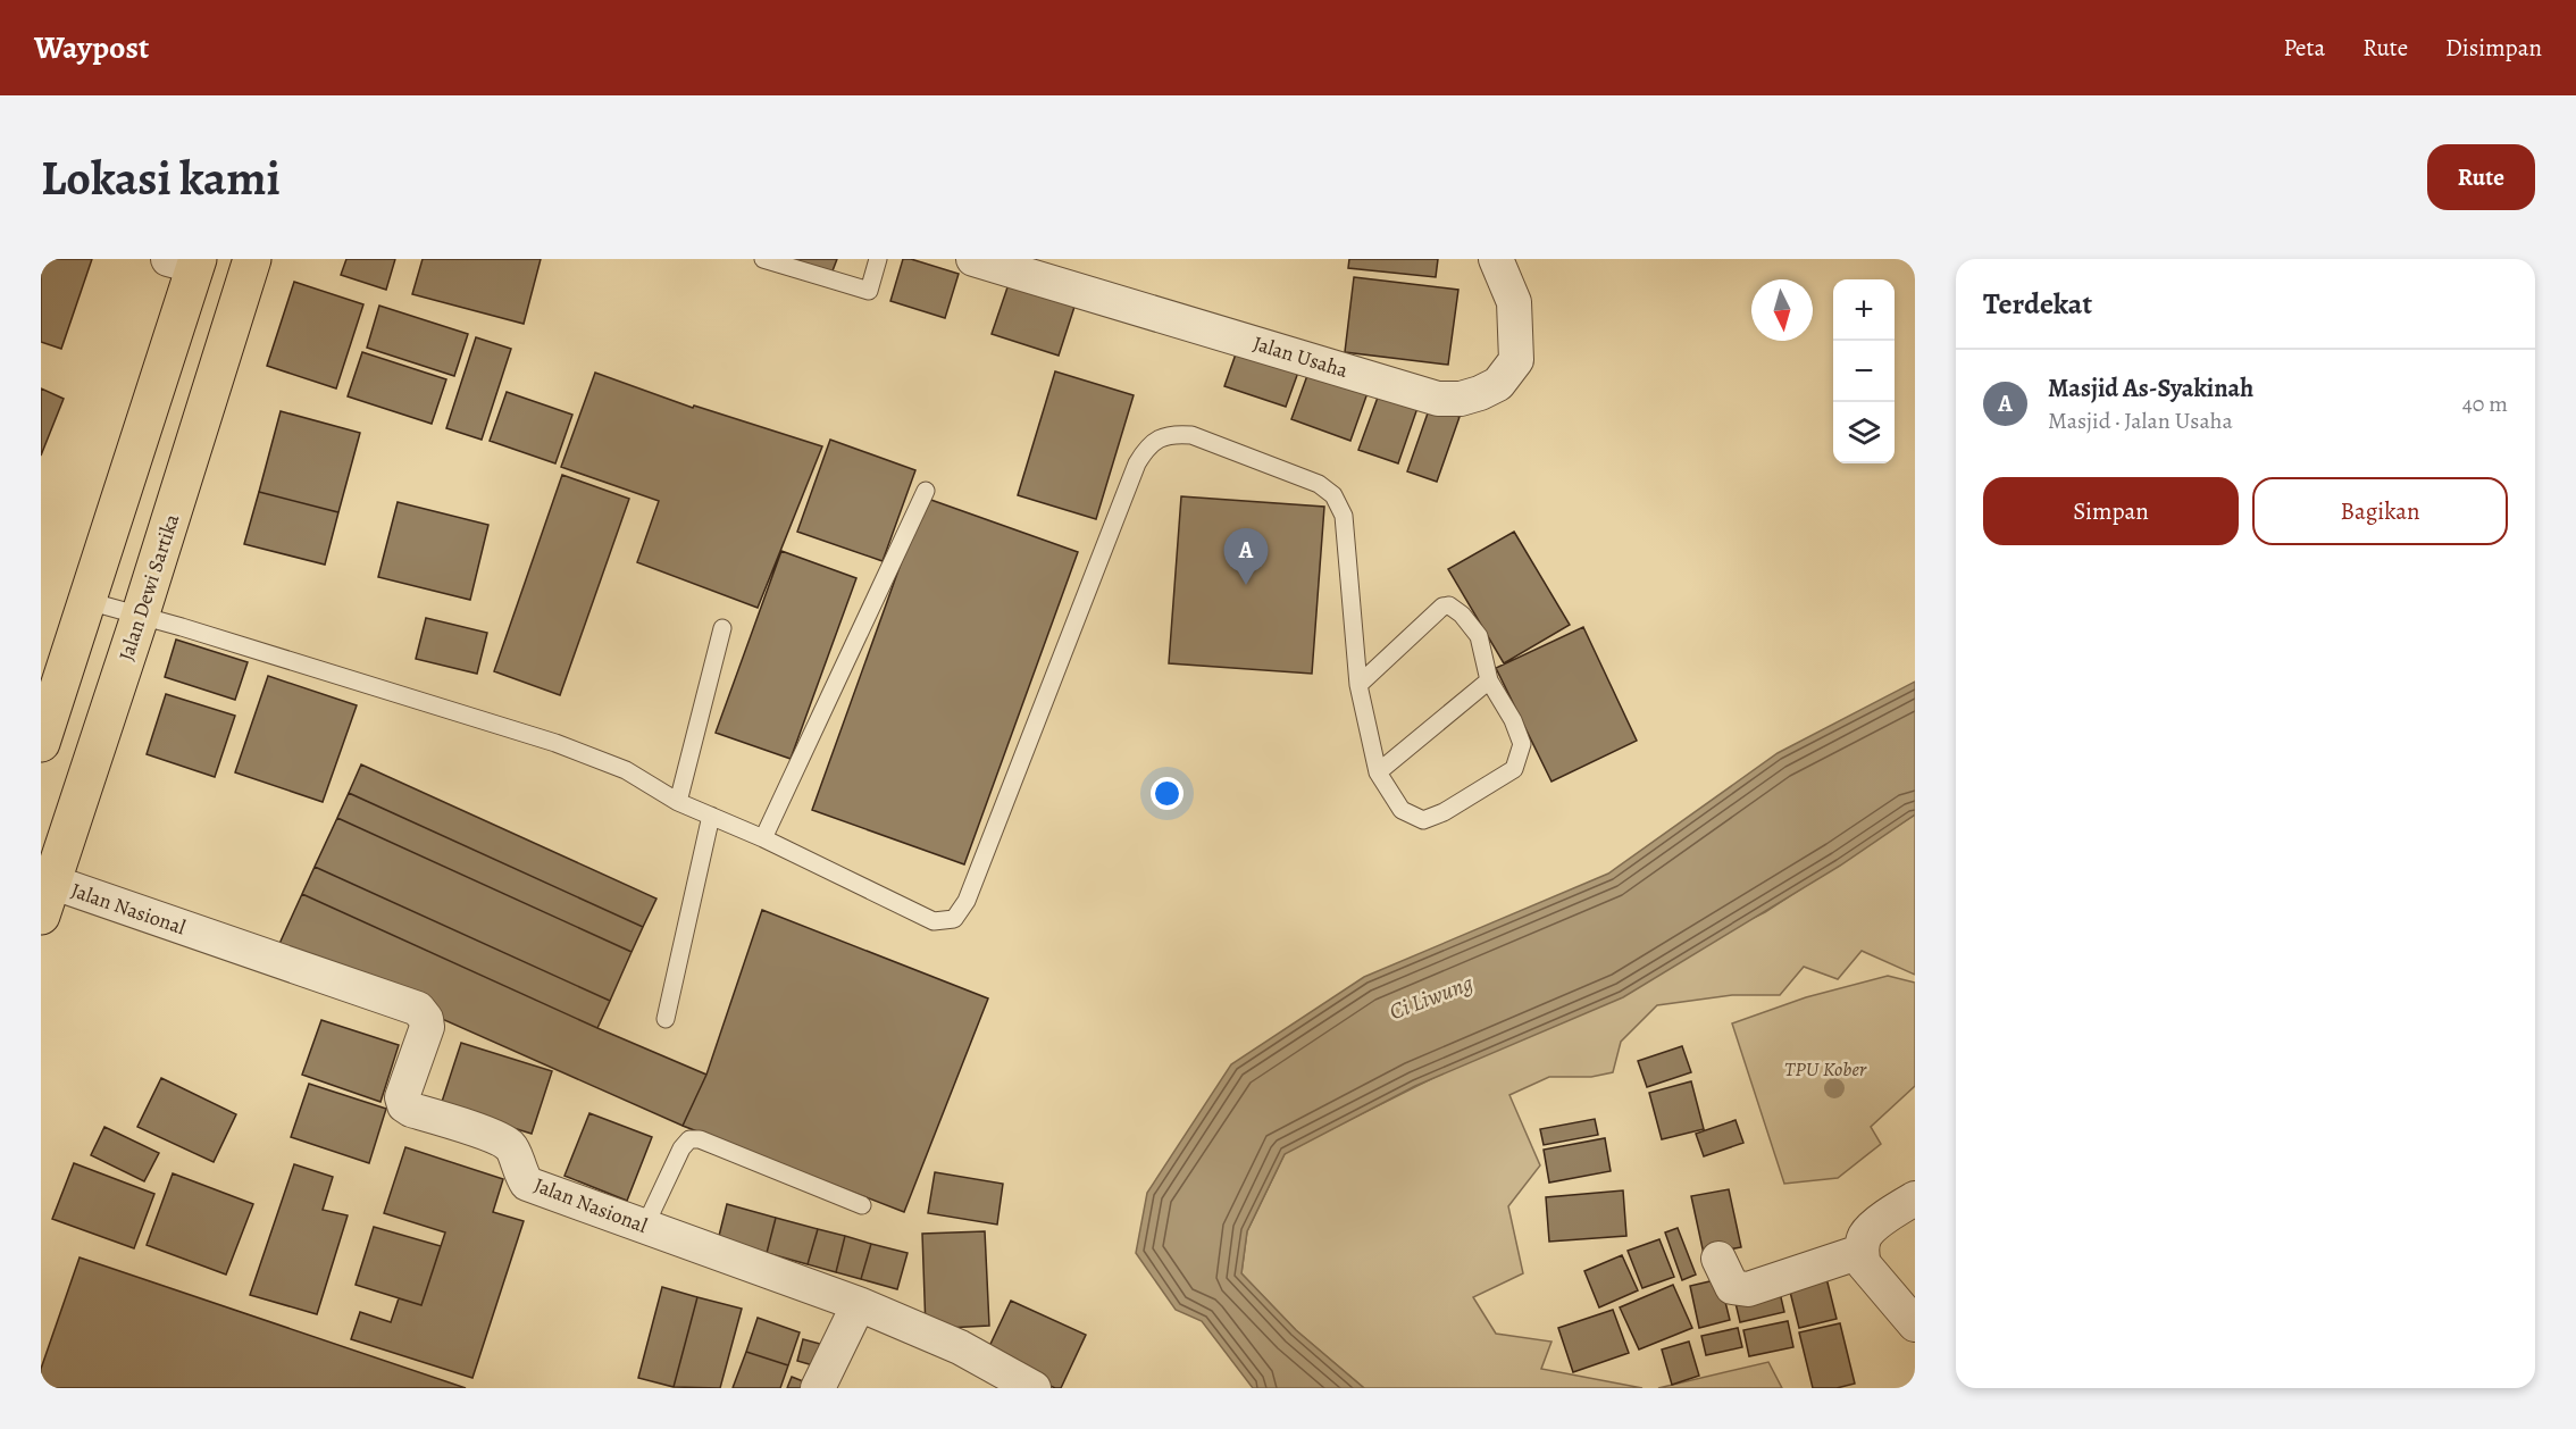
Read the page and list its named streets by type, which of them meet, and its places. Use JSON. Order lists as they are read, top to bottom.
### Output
{
  "streets": {
    "main road": ["Jalan Dewi Sartika"],
    "street": ["Jalan Usaha", "Jalan Nasional"]
  },
  "crossings": [
    ["Jalan Dewi Sartika", "Jalan Nasional"]
  ],
  "water": ["Ci Liwung"],
  "parks": ["TPU Kober"],
  "north": "bottom",
  "page": {
    "header": "Waypost",
    "nav": ["Peta", "Rute", "Disimpan"],
    "buttons": [
      "Rute",
      ["Simpan", "Bagikan"]
    ],
    "title": "Lokasi kami",
    "heading": "Terdekat",
    "map_buttons": ["+", "−"],
    "list": [
      {
        "mark": "A",
        "name": "Masjid As-Syakinah",
        "note": "Masjid · Jalan Usaha",
        "value": "40 m"
      }
    ],
    "pins": "A"
  }
}
